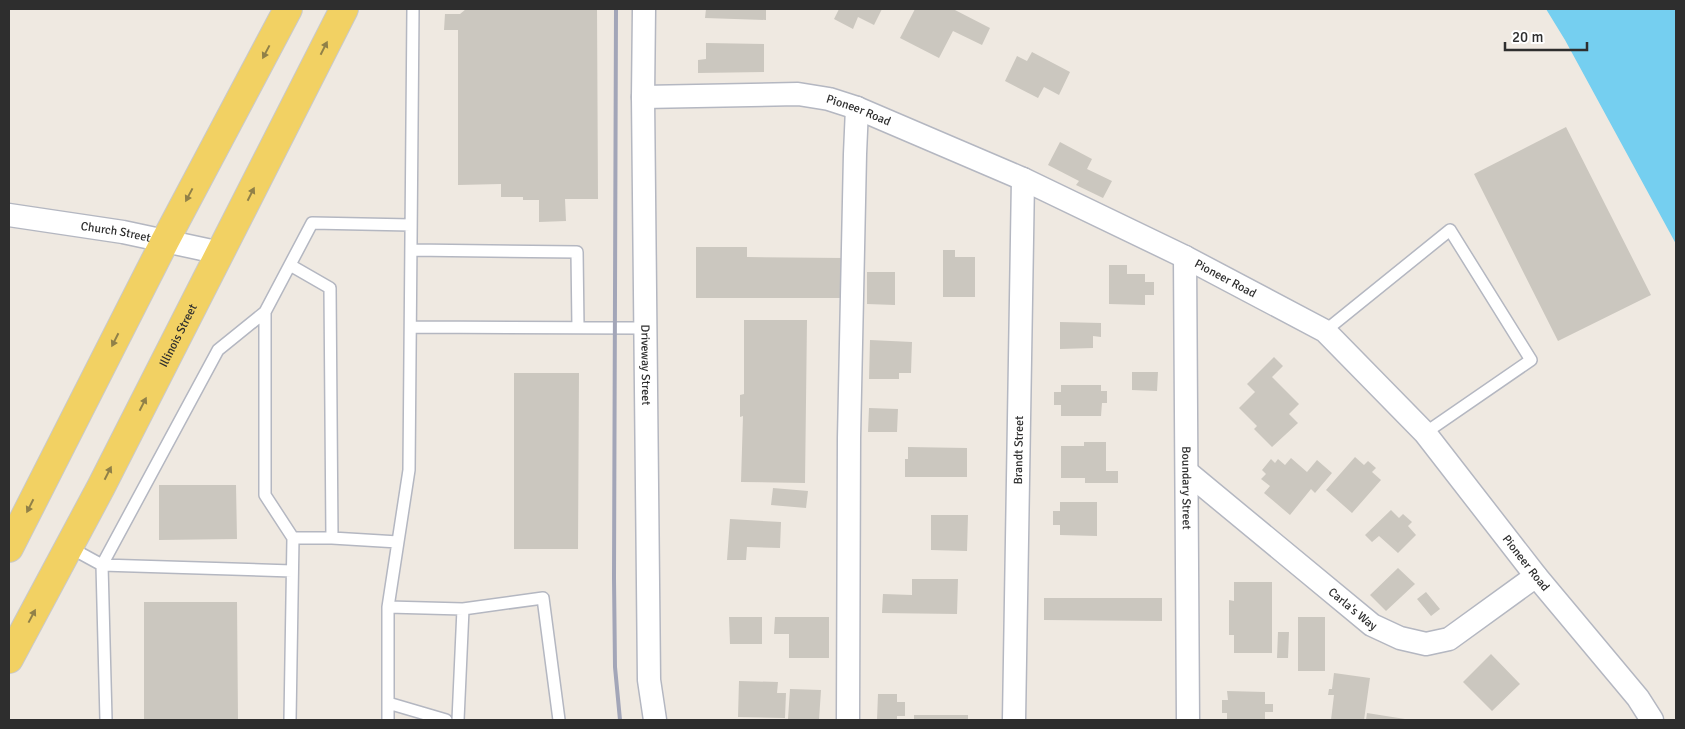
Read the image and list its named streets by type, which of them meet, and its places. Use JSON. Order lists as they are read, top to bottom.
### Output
{
  "streets": {
    "main road": ["Illinois Street"],
    "street": [
      "Pioneer Road",
      "Church Street",
      "Driveway Street",
      "Brandt Street",
      "Boundary Street",
      "Carla's Way"
    ]
  },
  "crossings": [
    ["Pioneer Road", "Driveway Street"],
    ["Pioneer Road", "Brandt Street"],
    ["Pioneer Road", "Boundary Street"],
    ["Pioneer Road", "Carla's Way"],
    ["Church Street", "Illinois Street"],
    ["Boundary Street", "Carla's Way"]
  ],
  "scale_bar": "20 m"
}
